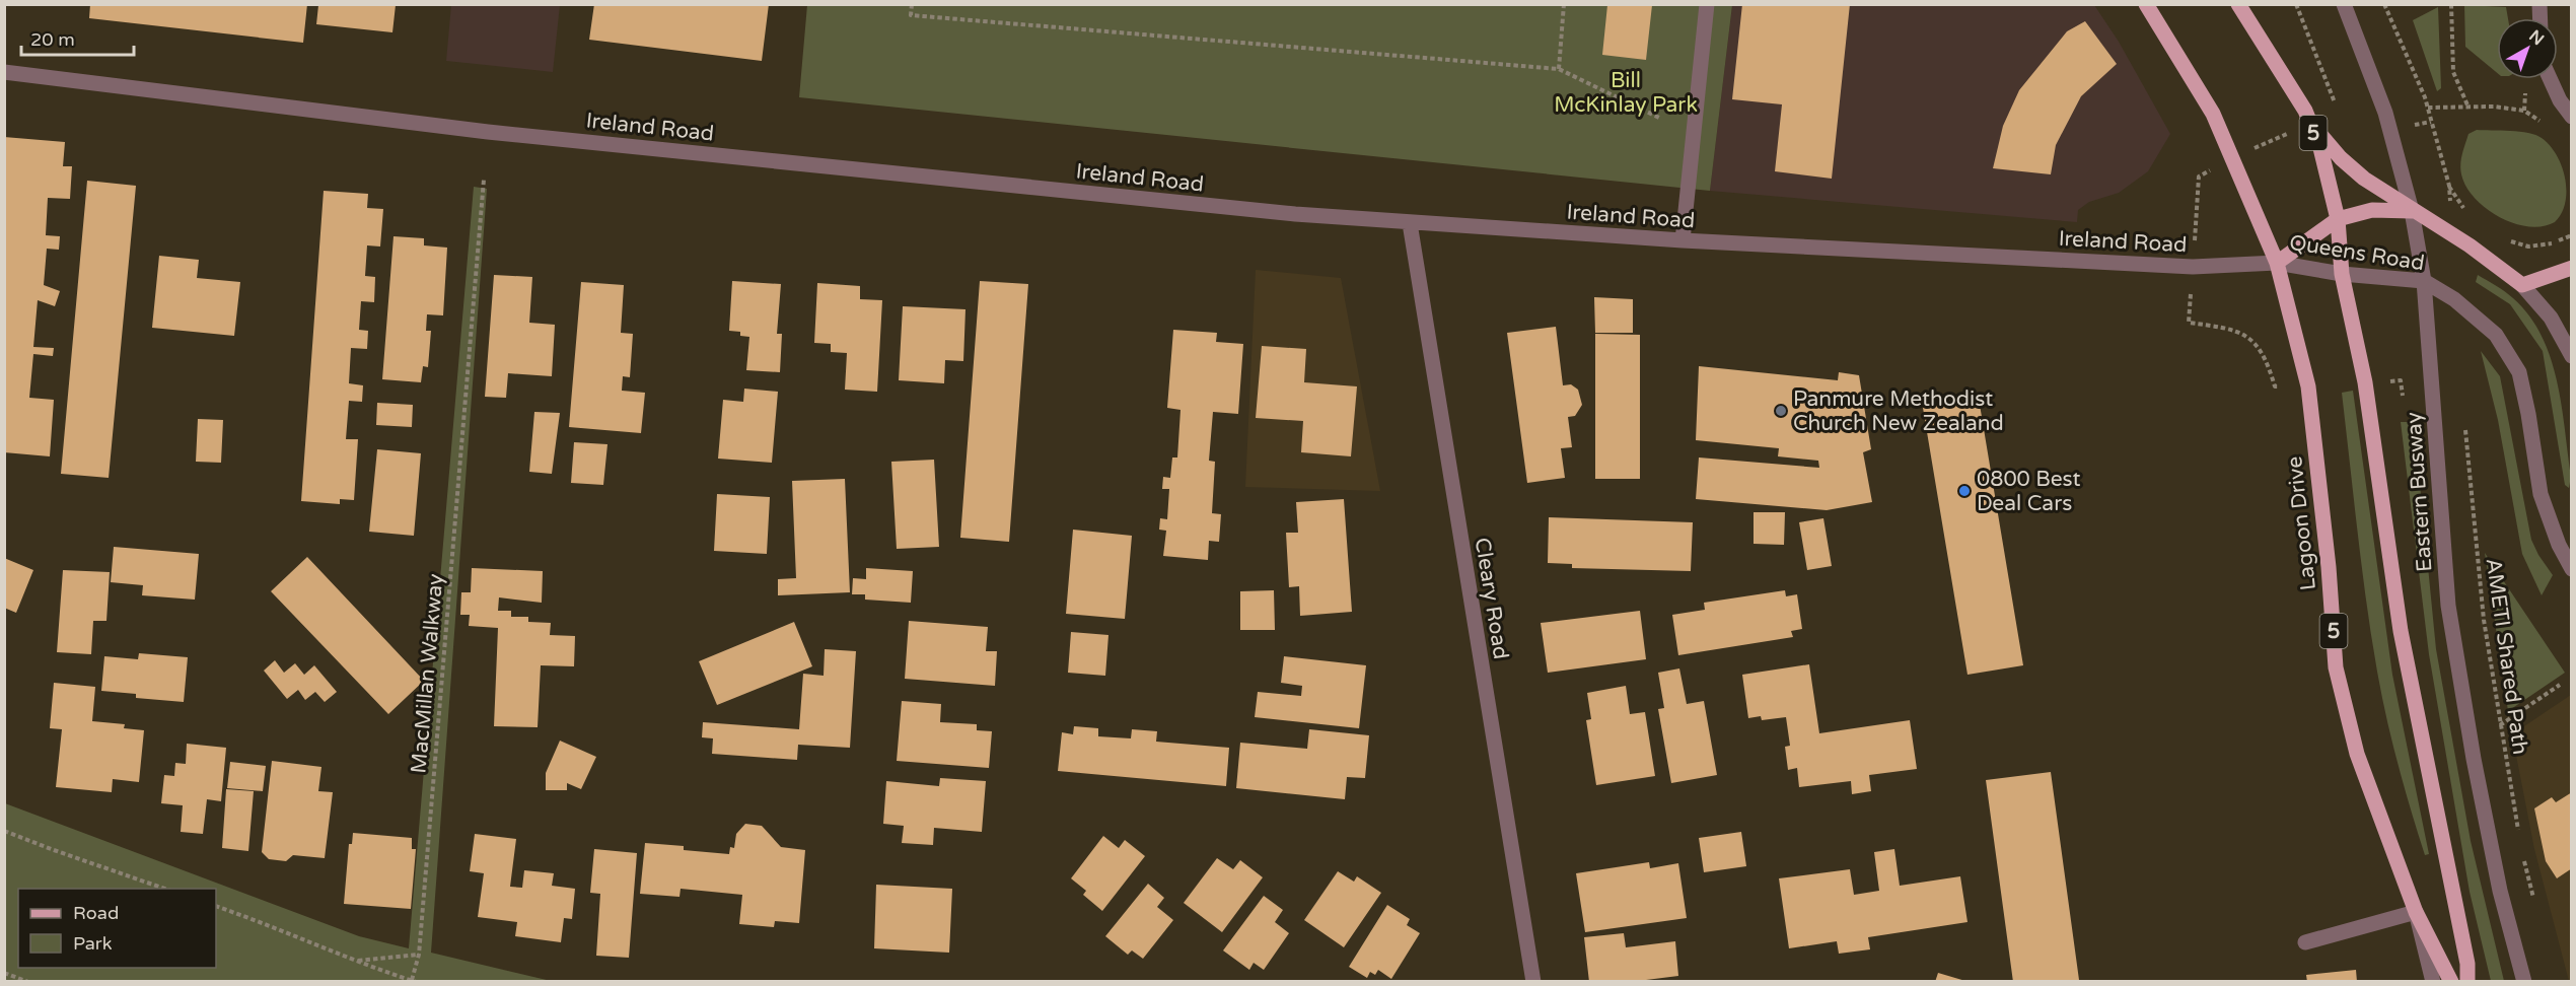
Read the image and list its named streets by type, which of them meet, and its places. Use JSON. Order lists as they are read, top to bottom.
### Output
{
  "streets": {
    "main road": ["5", "Queens Road", "Lagoon Drive"],
    "street": ["Ireland Road", "Eastern Busway", "Cleary Road"],
    "path": ["AMETI Shared Path", "MacMillan Walkway"]
  },
  "crossings": [
    ["Ireland Road", "5"],
    ["Ireland Road", "Queens Road"],
    ["Ireland Road", "Lagoon Drive"],
    ["Ireland Road", "Cleary Road"],
    ["5", "Queens Road"],
    ["5", "Lagoon Drive"],
    ["Queens Road", "Eastern Busway"],
    ["Queens Road", "Lagoon Drive"]
  ],
  "parks": ["Bill McKinlay Park"],
  "places": ["Panmure Methodist Church New Zealand", "0800 Best Deal Cars"],
  "legend": ["Road", "Park"],
  "scale_bar": "20 m",
  "north": "top right"
}
